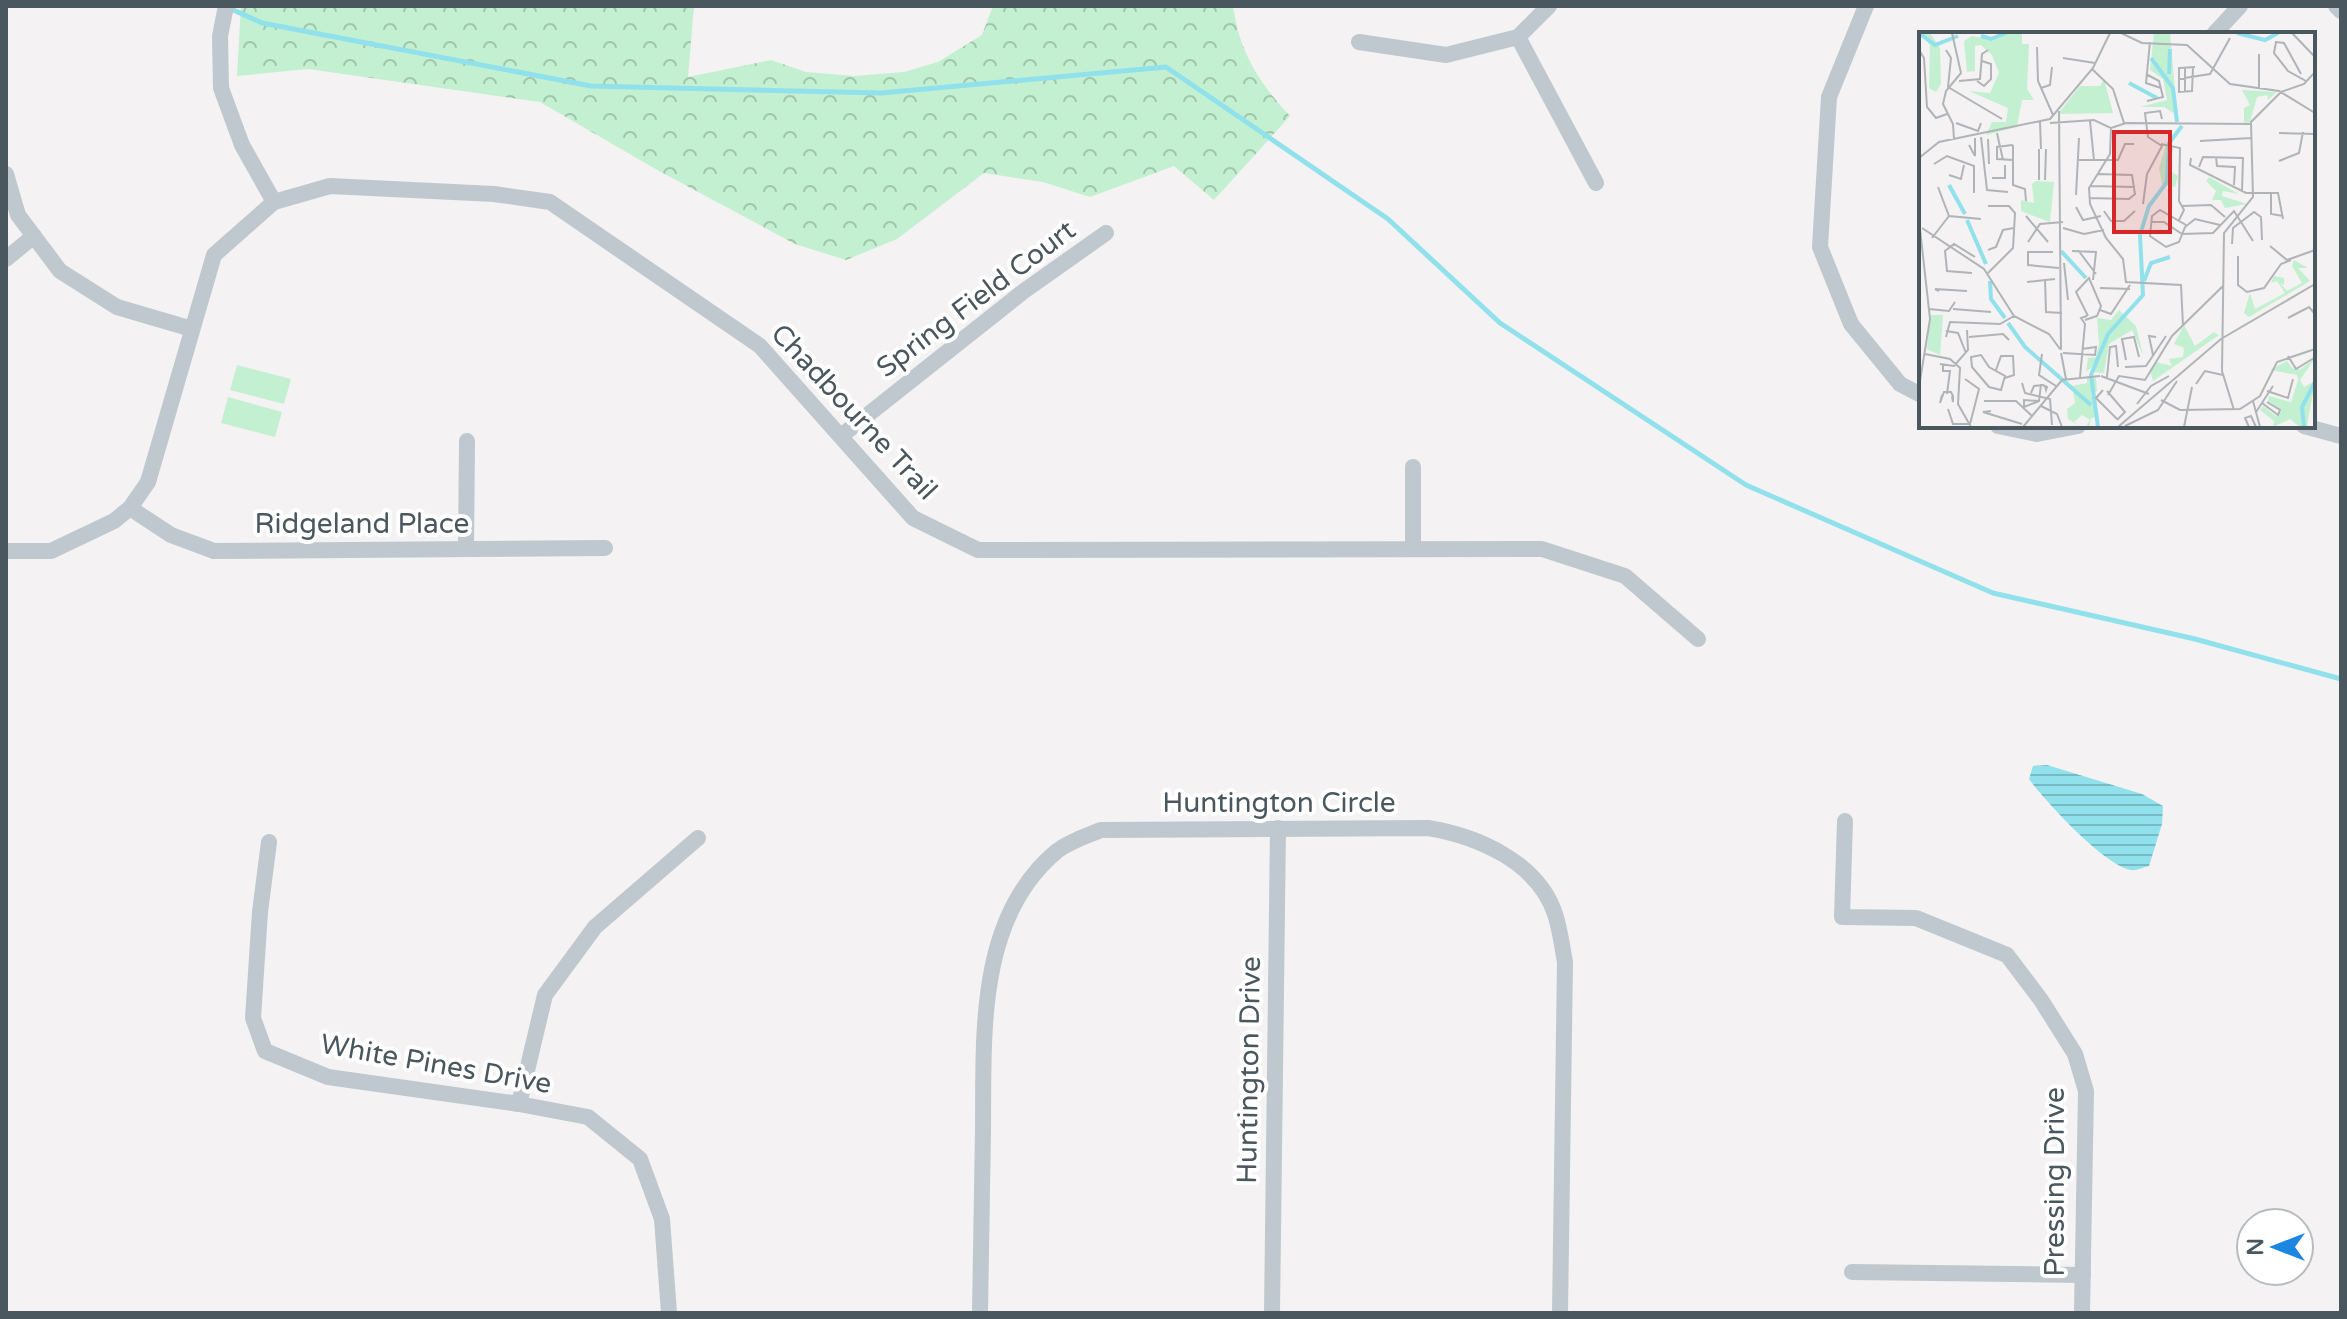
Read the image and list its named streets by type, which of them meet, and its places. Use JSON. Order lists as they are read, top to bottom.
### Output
{
  "streets": {
    "street": [
      "Spring Field Court",
      "Chadbourne Trail",
      "Ridgeland Place",
      "Huntington Circle",
      "White Pines Drive",
      "Huntington Drive",
      "Pressing Drive"
    ]
  },
  "crossings": [
    ["Spring Field Court", "Chadbourne Trail"],
    ["Chadbourne Trail", "Ridgeland Place"],
    ["Huntington Circle", "Huntington Drive"]
  ],
  "north": "left"
}
